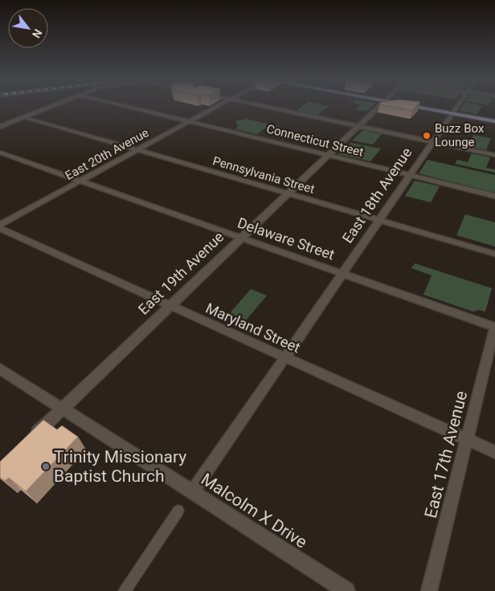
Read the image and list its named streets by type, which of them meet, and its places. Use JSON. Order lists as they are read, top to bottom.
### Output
{
  "streets": {
    "street": [
      "Connecticut Street",
      "East 20th Avenue",
      "Pennsylvania Street",
      "East 18th Avenue",
      "Delaware Street",
      "East 19th Avenue",
      "Maryland Street",
      "East 17th Avenue",
      "Malcolm X Drive"
    ]
  },
  "crossings": [
    ["Connecticut Street", "East 20th Avenue"],
    ["Connecticut Street", "East 18th Avenue"],
    ["Connecticut Street", "East 19th Avenue"],
    ["East 20th Avenue", "Pennsylvania Street"],
    ["East 20th Avenue", "Delaware Street"],
    ["Pennsylvania Street", "East 18th Avenue"],
    ["Pennsylvania Street", "East 19th Avenue"],
    ["East 18th Avenue", "Delaware Street"],
    ["East 18th Avenue", "Maryland Street"],
    ["East 18th Avenue", "Malcolm X Drive"],
    ["Delaware Street", "East 19th Avenue"],
    ["Delaware Street", "East 17th Avenue"],
    ["East 19th Avenue", "Maryland Street"],
    ["East 19th Avenue", "Malcolm X Drive"],
    ["Maryland Street", "East 17th Avenue"]
  ],
  "places": ["Buzz Box Lounge", "Trinity Missionary Baptist Church"],
  "north": "bottom right"
}
